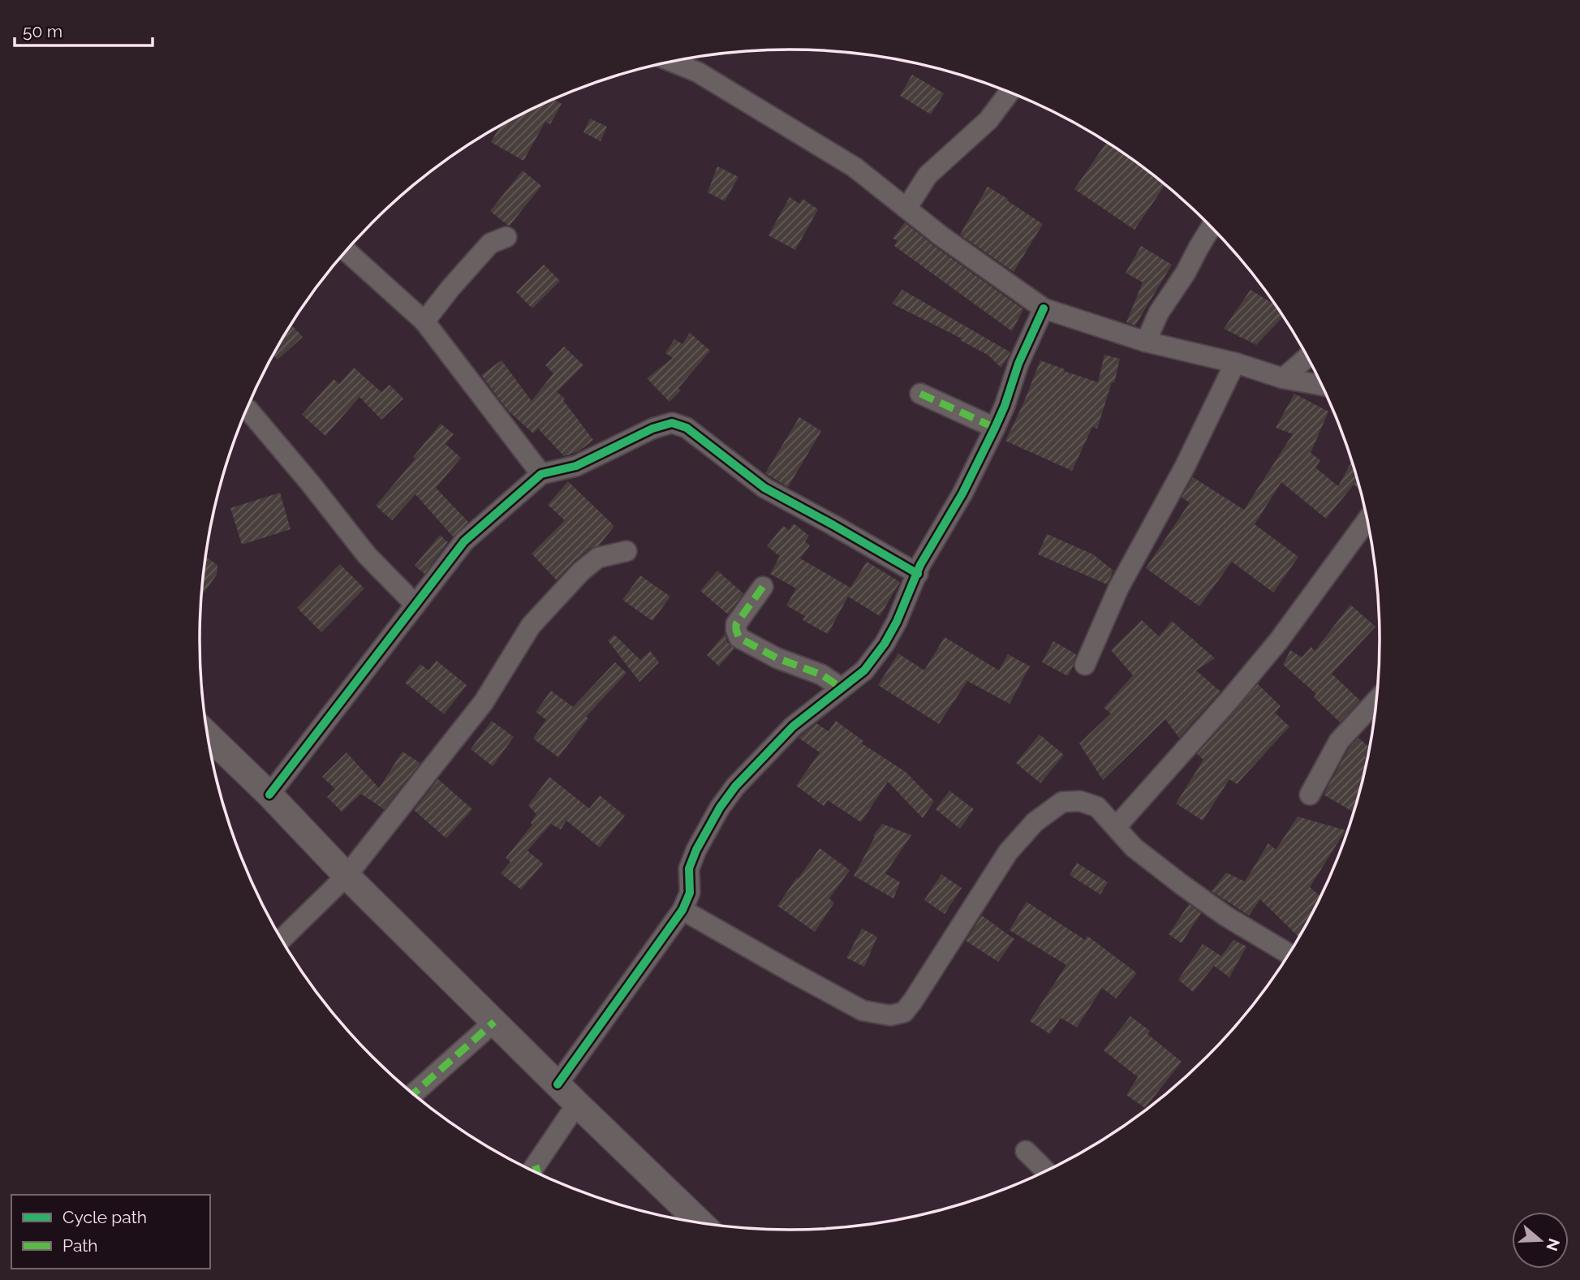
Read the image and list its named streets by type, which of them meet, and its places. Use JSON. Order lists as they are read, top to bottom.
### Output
{
  "legend": ["Cycle path", "Path"],
  "scale_bar": "50 m",
  "north": "right"
}
